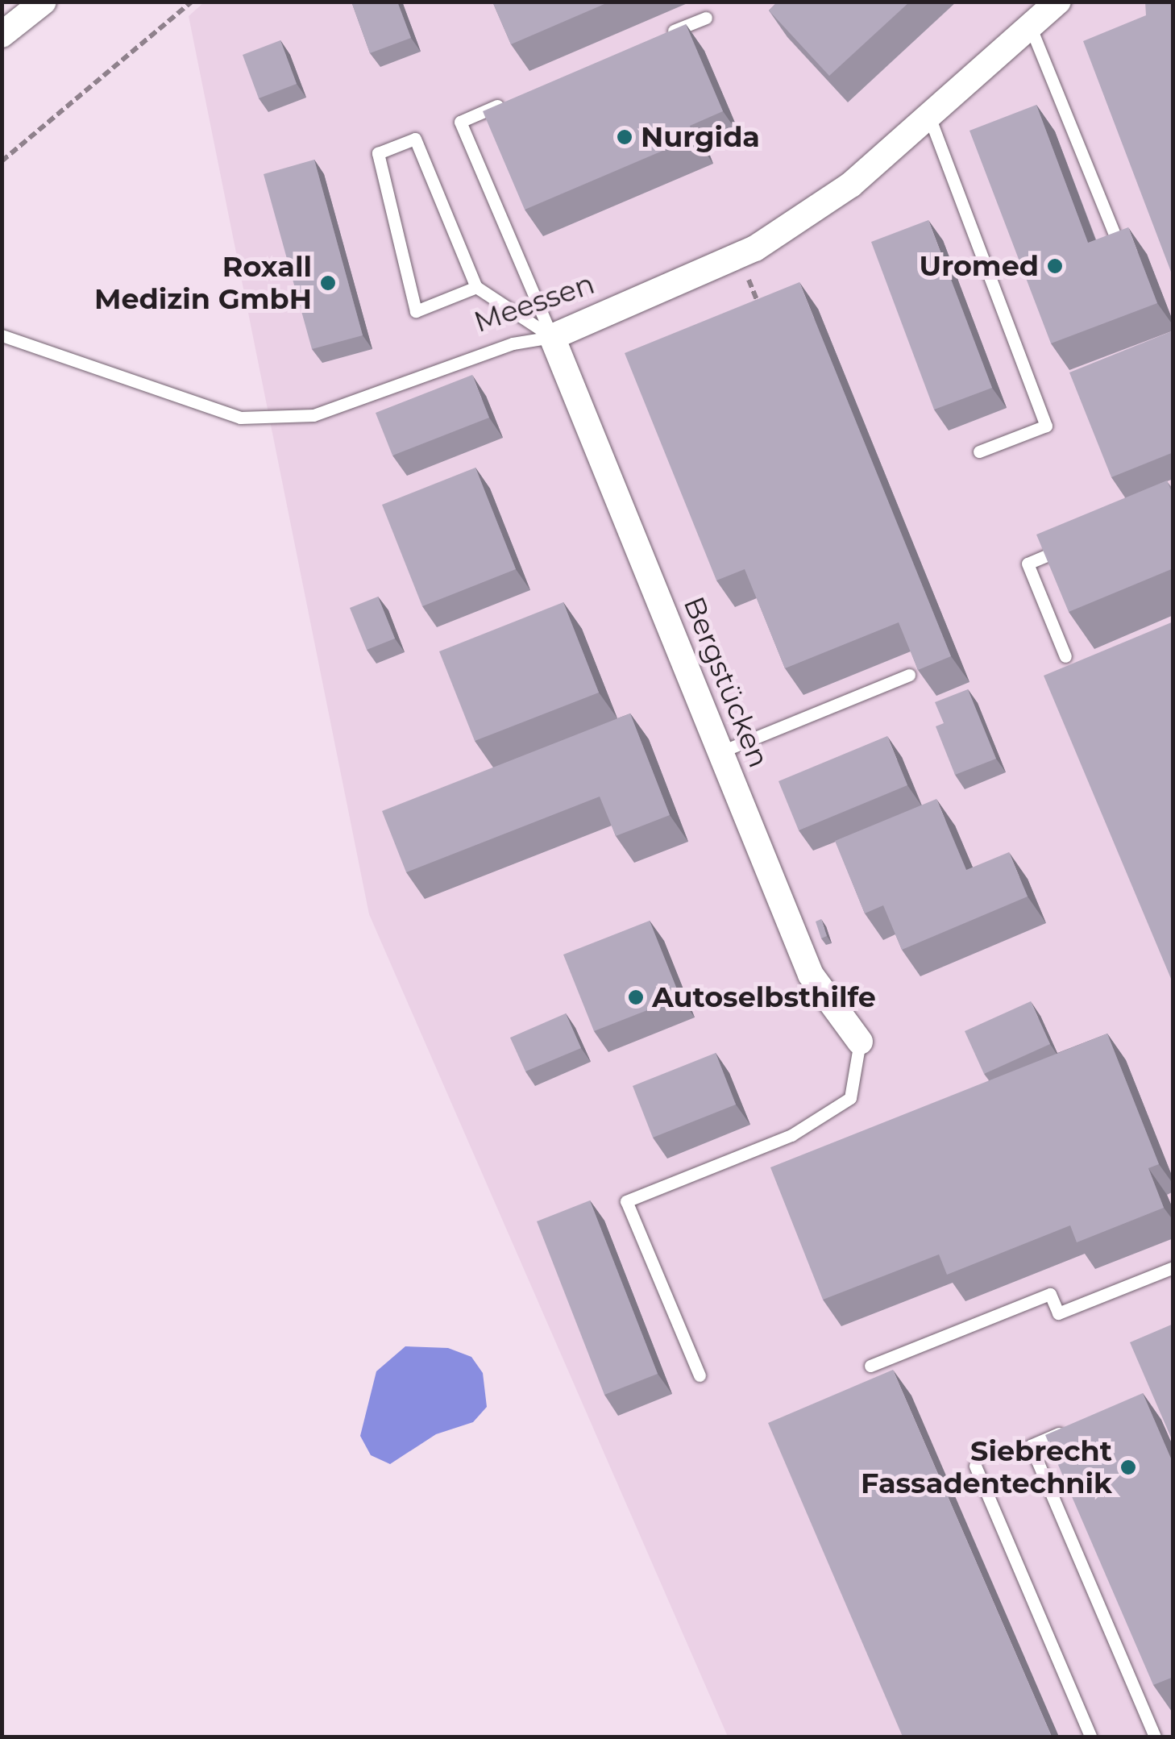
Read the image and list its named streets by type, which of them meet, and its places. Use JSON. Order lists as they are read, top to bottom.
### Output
{
  "streets": {
    "street": ["Meessen", "Bergstücken"]
  },
  "crossings": [
    ["Meessen", "Bergstücken"]
  ],
  "places": [
    "Nurgida",
    "Uromed",
    "Roxall Medizin GmbH",
    "Autoselbsthilfe",
    "Siebrecht Fassadentechnik"
  ]
}
